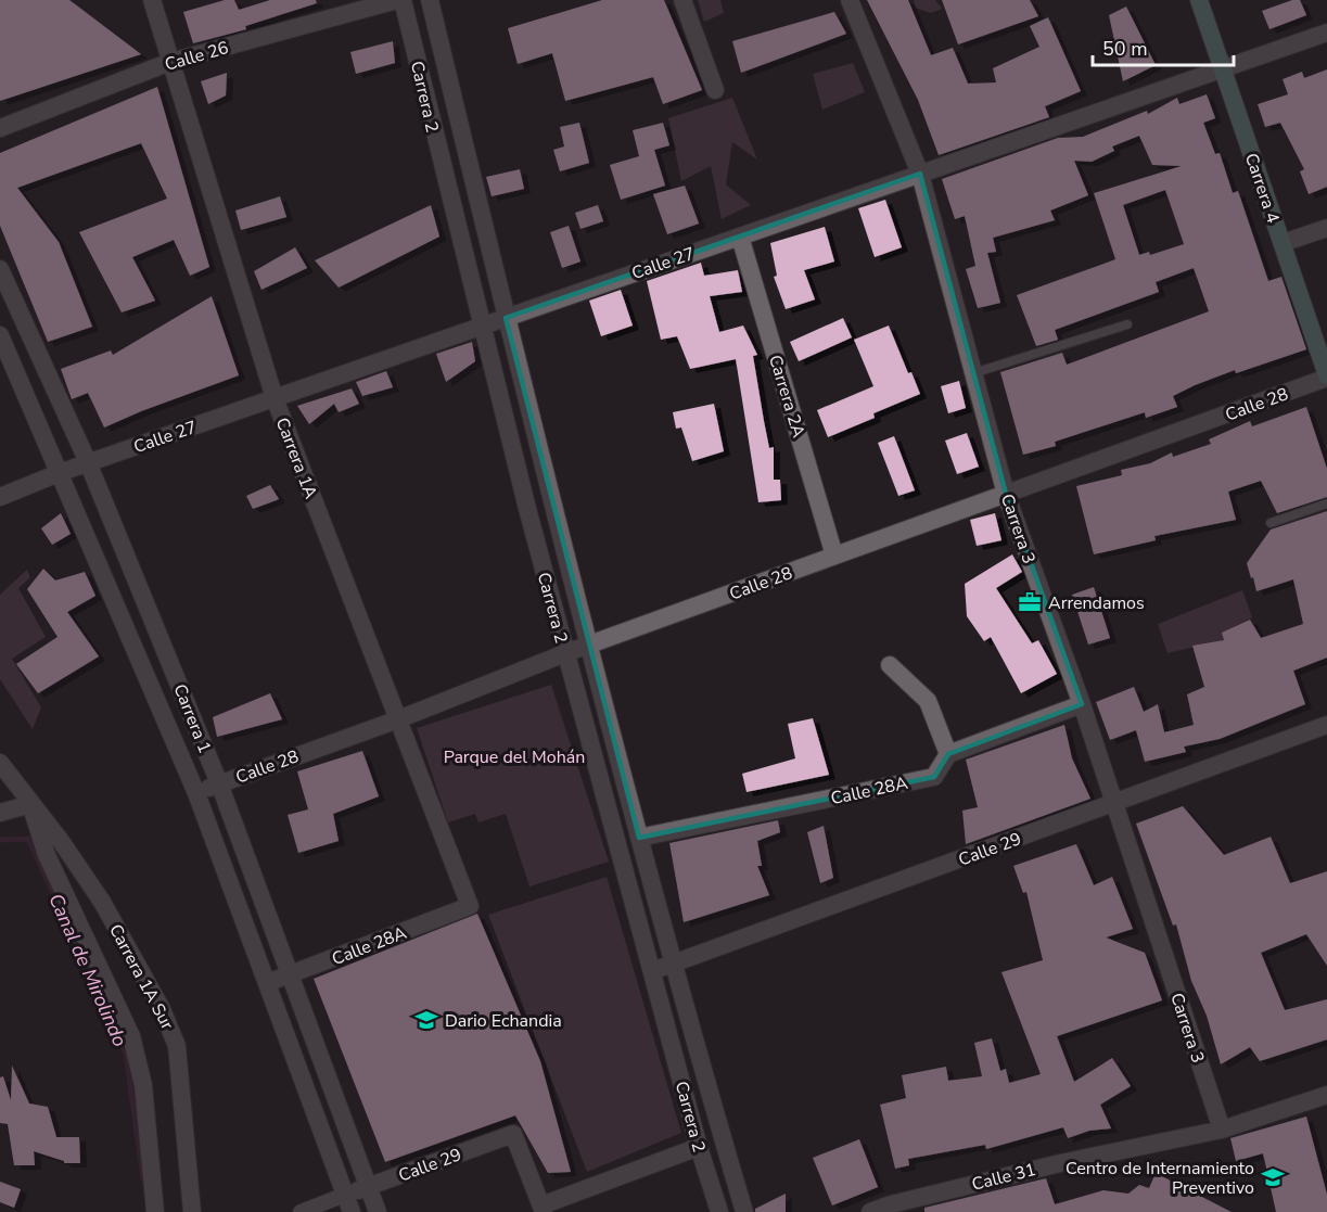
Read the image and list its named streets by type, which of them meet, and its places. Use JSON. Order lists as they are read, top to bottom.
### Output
{
  "streets": {
    "main road": ["Carrera 4"],
    "street": [
      "Calle 26",
      "Carrera 2",
      "Calle 27",
      "Carrera 2A",
      "Calle 28",
      "Carrera 1A",
      "Carrera 3",
      "Carrera 1",
      "Calle 28A",
      "Calle 29",
      "Carrera 1A Sur",
      "Calle 31"
    ]
  },
  "crossings": [
    ["Calle 26", "Carrera 2"],
    ["Calle 26", "Carrera 1A"],
    ["Carrera 2", "Calle 27"],
    ["Carrera 2", "Calle 28"],
    ["Carrera 2", "Calle 28A"],
    ["Carrera 2", "Calle 29"],
    ["Carrera 4", "Calle 27"],
    ["Carrera 4", "Calle 28"],
    ["Calle 27", "Carrera 2A"],
    ["Calle 27", "Carrera 1A"],
    ["Calle 27", "Carrera 3"],
    ["Calle 27", "Carrera 1"],
    ["Carrera 2A", "Calle 28"],
    ["Calle 28", "Carrera 1A"],
    ["Calle 28", "Carrera 3"],
    ["Calle 28", "Carrera 1"],
    ["Carrera 1A", "Calle 28A"],
    ["Carrera 3", "Calle 28A"],
    ["Carrera 3", "Calle 29"],
    ["Carrera 3", "Calle 31"],
    ["Carrera 1", "Calle 28A"],
    ["Carrera 1", "Calle 29"]
  ],
  "water": ["Canal de Mirolindo"],
  "parks": ["Parque del Mohán"],
  "places": {
    "office": ["Arrendamos"],
    "school or university": ["Dario Echandia", "Centro de Internamiento Preventivo"]
  },
  "scale_bar": "50 m"
}
